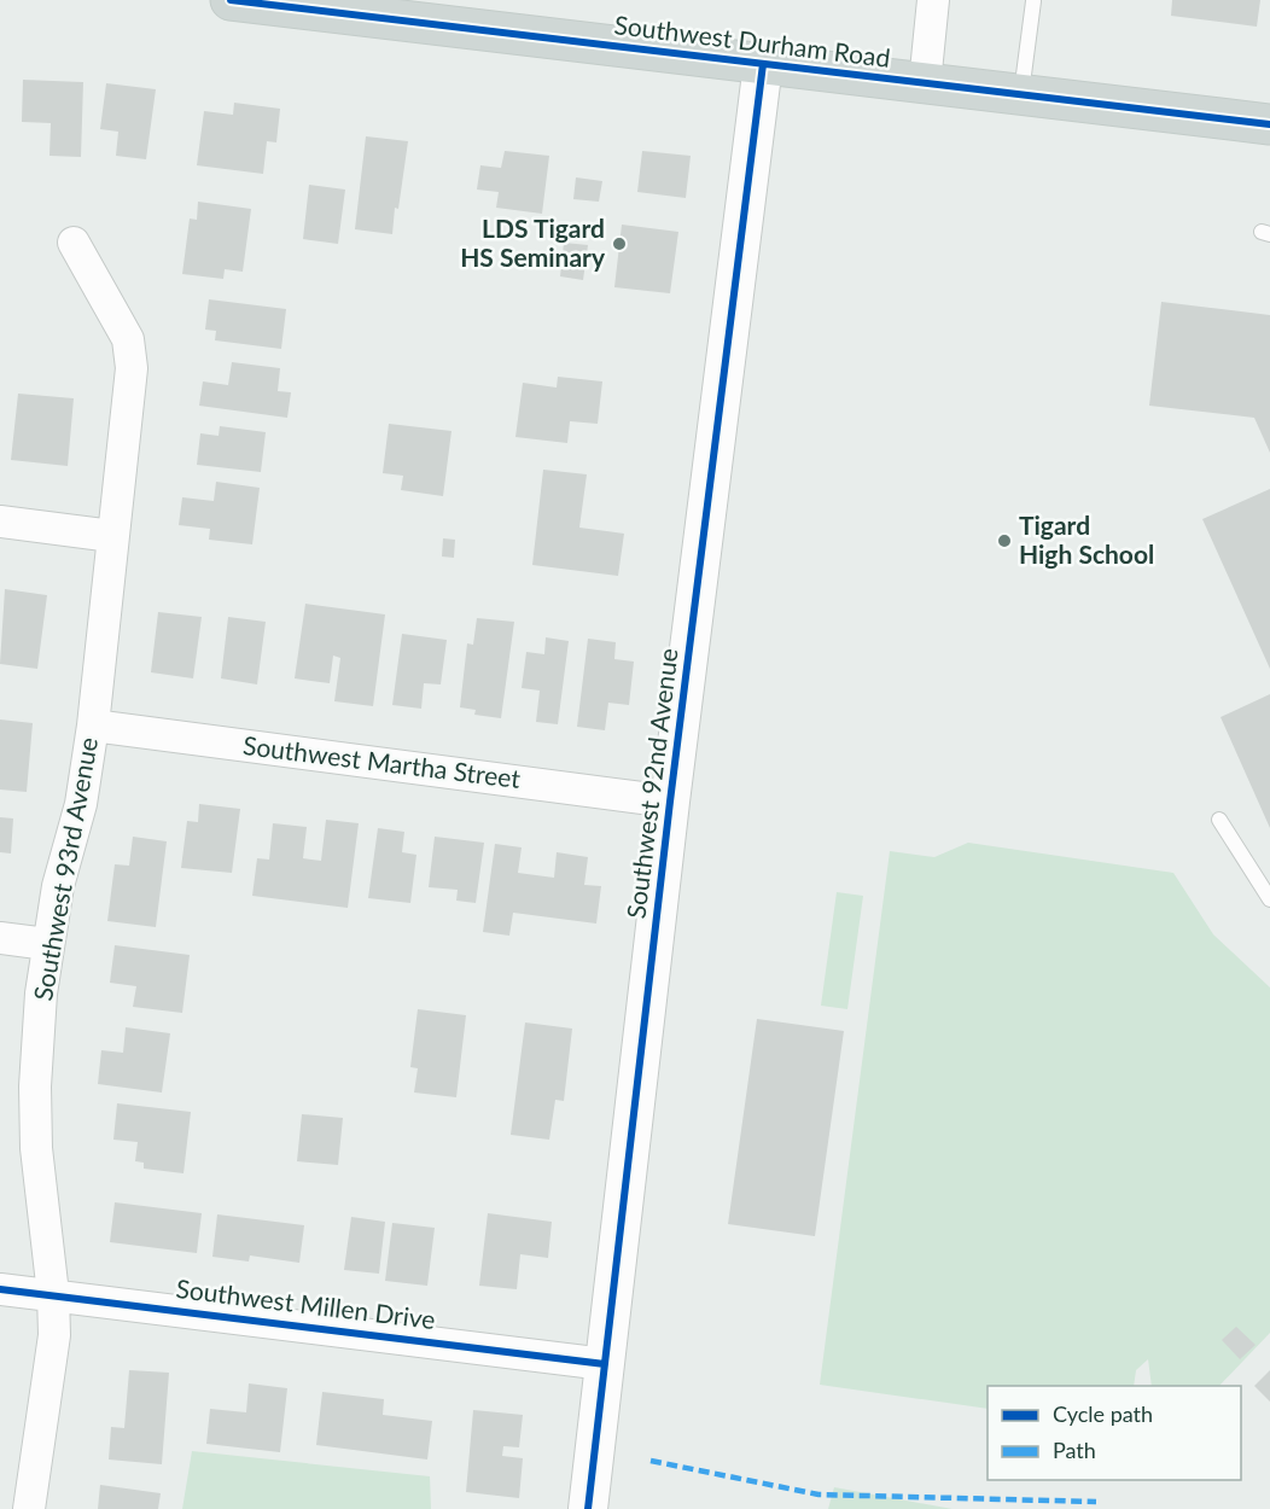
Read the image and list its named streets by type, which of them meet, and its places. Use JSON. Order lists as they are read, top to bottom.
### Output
{
  "streets": {
    "main road": ["Southwest Durham Road"],
    "street": [
      "Southwest Martha Street",
      "Southwest 92nd Avenue",
      "Southwest 93rd Avenue",
      "Southwest Millen Drive"
    ]
  },
  "crossings": [
    ["Southwest Durham Road", "Southwest 92nd Avenue"],
    ["Southwest Martha Street", "Southwest 92nd Avenue"],
    ["Southwest Martha Street", "Southwest 93rd Avenue"],
    ["Southwest 92nd Avenue", "Southwest Millen Drive"],
    ["Southwest 93rd Avenue", "Southwest Millen Drive"]
  ],
  "places": ["LDS Tigard HS Seminary", "Tigard High School"],
  "legend": ["Cycle path", "Path"]
}
